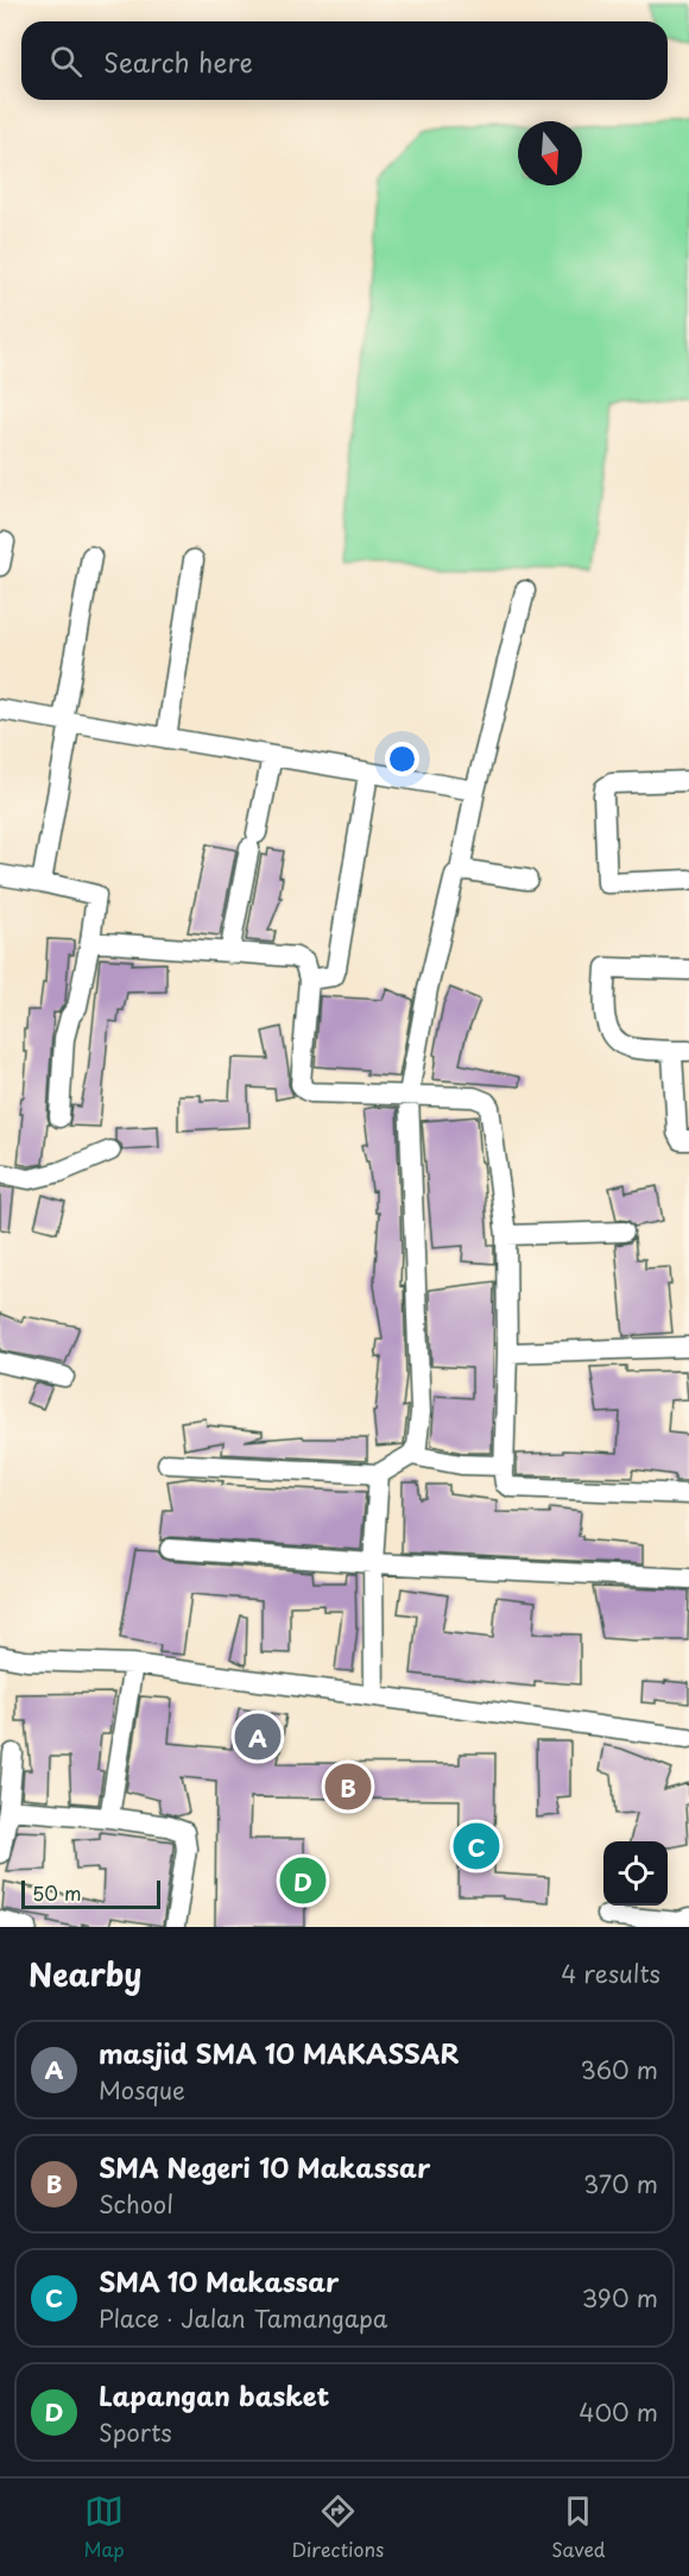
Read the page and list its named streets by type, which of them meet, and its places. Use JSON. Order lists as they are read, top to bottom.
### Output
{
  "scale_bar": "50 m",
  "north": "bottom",
  "page": {
    "search": "Search here",
    "pins": [
      "A",
      "B",
      "C",
      "D"
    ],
    "scale": "50 m",
    "heading": ["Nearby", "4 results"],
    "list": [
      {
        "mark": "A",
        "name": "masjid SMA 10 MAKASSAR",
        "note": "Mosque",
        "value": "360 m"
      },
      {
        "mark": "B",
        "name": "SMA Negeri 10 Makassar",
        "note": "School",
        "value": "370 m"
      },
      {
        "mark": "C",
        "name": "SMA 10 Makassar",
        "note": "Place · Jalan Tamangapa",
        "value": "390 m"
      },
      {
        "mark": "D",
        "name": "Lapangan basket",
        "note": "Sports",
        "value": "400 m"
      }
    ],
    "nav": ["Map", "Directions", "Saved"]
  }
}
